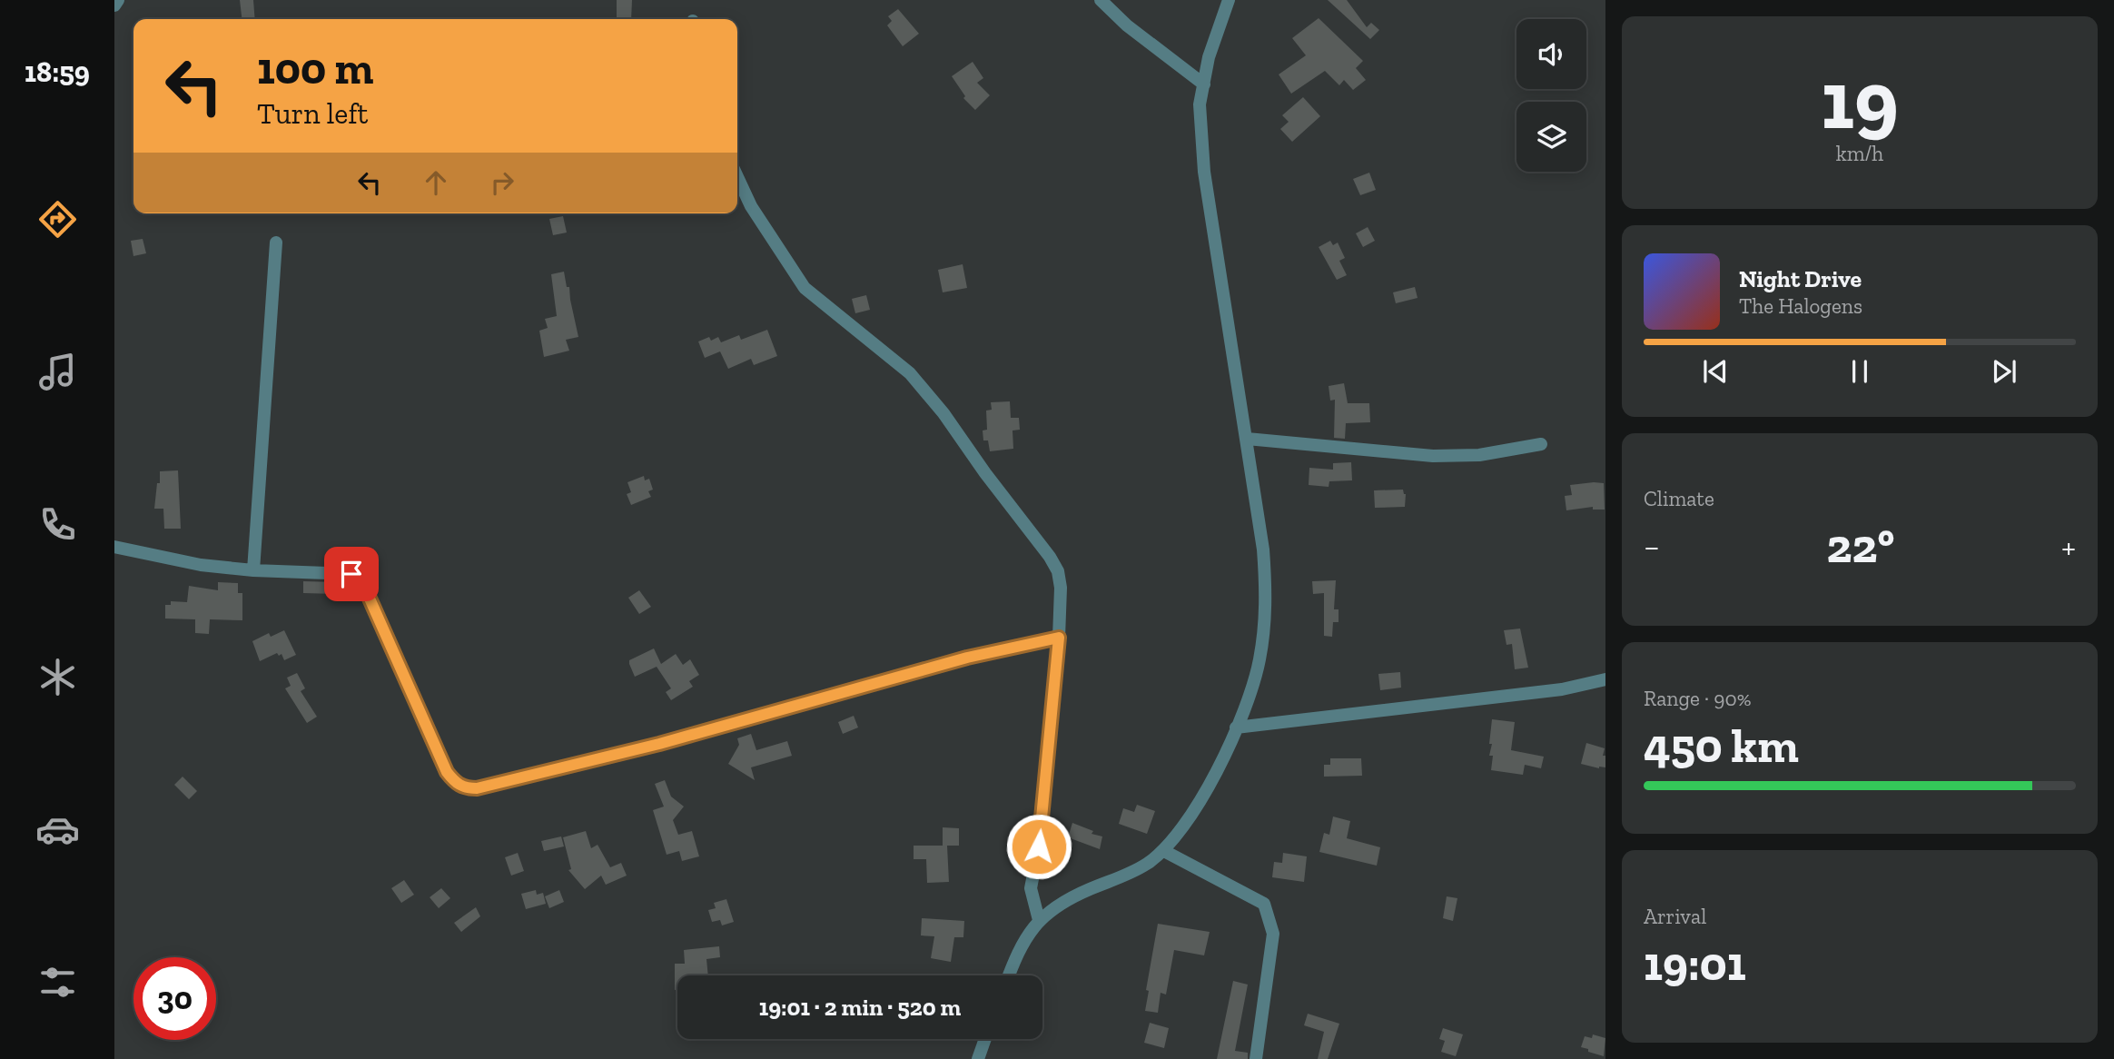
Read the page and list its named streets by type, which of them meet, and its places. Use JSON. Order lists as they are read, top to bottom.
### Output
{
  "page": {
    "tabs": "18:59",
    "tile": [
      ["19", "km/h"],
      "Climate",
      ["Range · 90%", "450 km"],
      ["Arrival", "19:01"]
    ],
    "turn": ["100 m", "Turn left"],
    "song": ["Night Drive", "The Halogens"],
    "heat": ["−", "22°", "+"],
    "limit": "30",
    "trip": "19:01 · 2 min · 520 m"
  }
}
